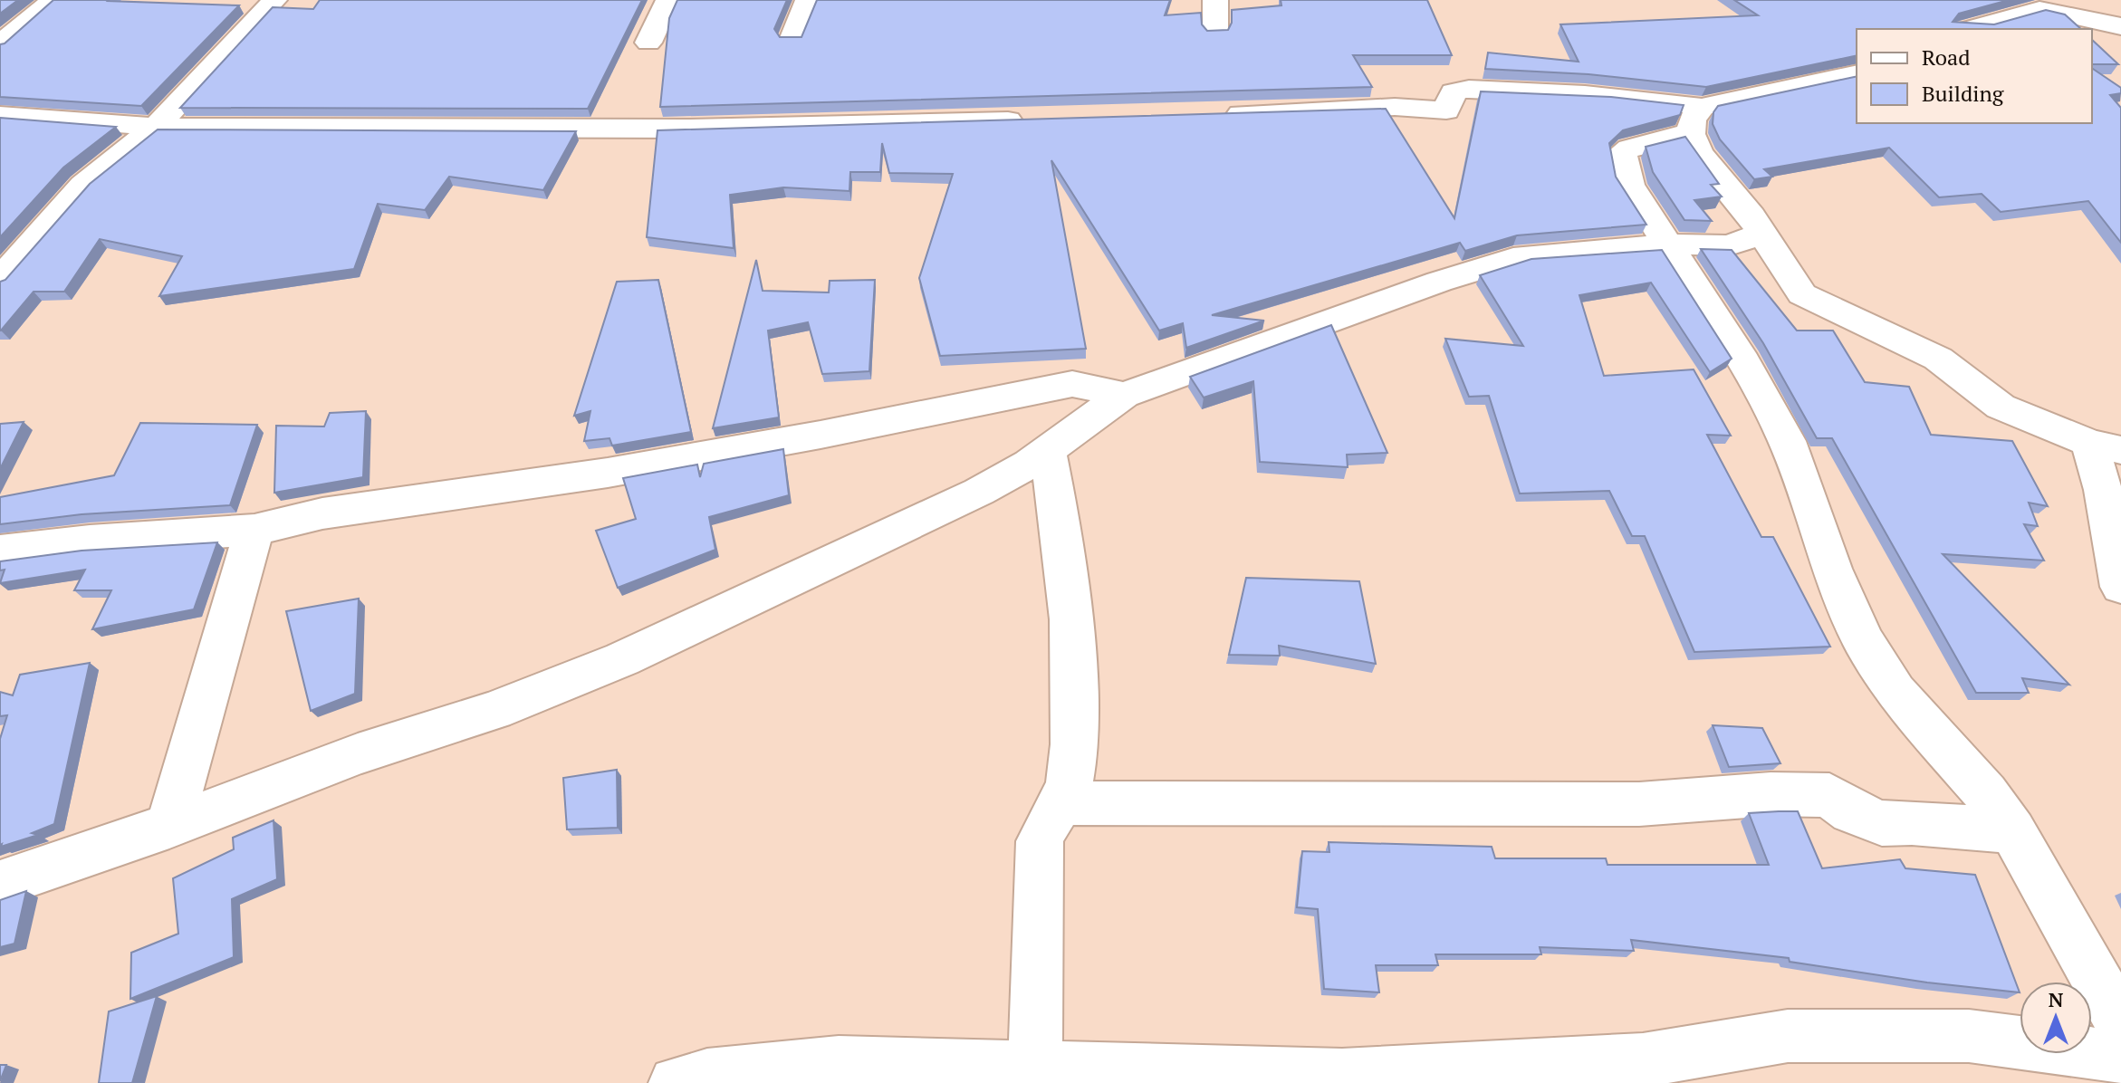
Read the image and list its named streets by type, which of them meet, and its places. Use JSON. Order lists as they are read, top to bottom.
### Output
{
  "legend": ["Road", "Building"],
  "north": "top"
}
